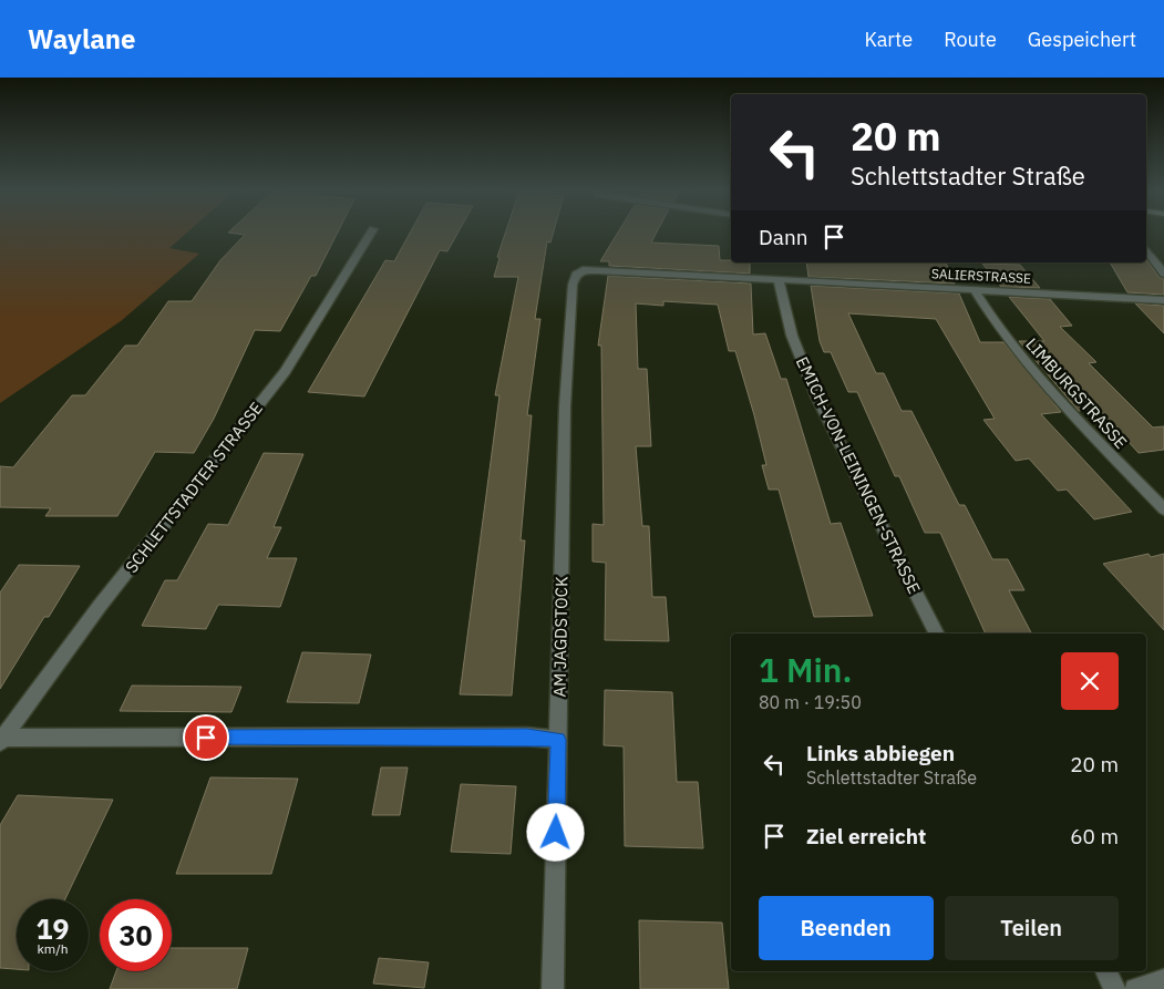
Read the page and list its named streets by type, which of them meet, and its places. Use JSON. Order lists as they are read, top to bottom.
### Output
{
  "streets": {
    "street": [
      "SALIERSTRASSE",
      "LIMBURGSTRASSE",
      "EMICH-VON-LEININGEN-STRASSE",
      "SCHLETTSTADTER STRASSE",
      "AM JAGDSTOCK"
    ]
  },
  "crossings": [
    ["SALIERSTRASSE", "LIMBURGSTRASSE"],
    ["SALIERSTRASSE", "EMICH-VON-LEININGEN-STRASSE"],
    ["SALIERSTRASSE", "AM JAGDSTOCK"],
    ["SCHLETTSTADTER STRASSE", "AM JAGDSTOCK"]
  ],
  "page": {
    "header": "Waylane",
    "nav": ["Karte", "Route", "Gespeichert"],
    "turn": ["20 m", "Schlettstadter Straße"],
    "then": "Dann",
    "heading": ["1 Min.", "80 m · 19:50"],
    "list": [
      {
        "name": "Links abbiegen",
        "note": "Schlettstadter Straße",
        "value": "20 m"
      },
      {
        "name": "Ziel erreicht",
        "value": "60 m"
      }
    ],
    "buttons": ["Beenden", "Teilen"],
    "speed": "19 km/h",
    "limit": "30"
  }
}
